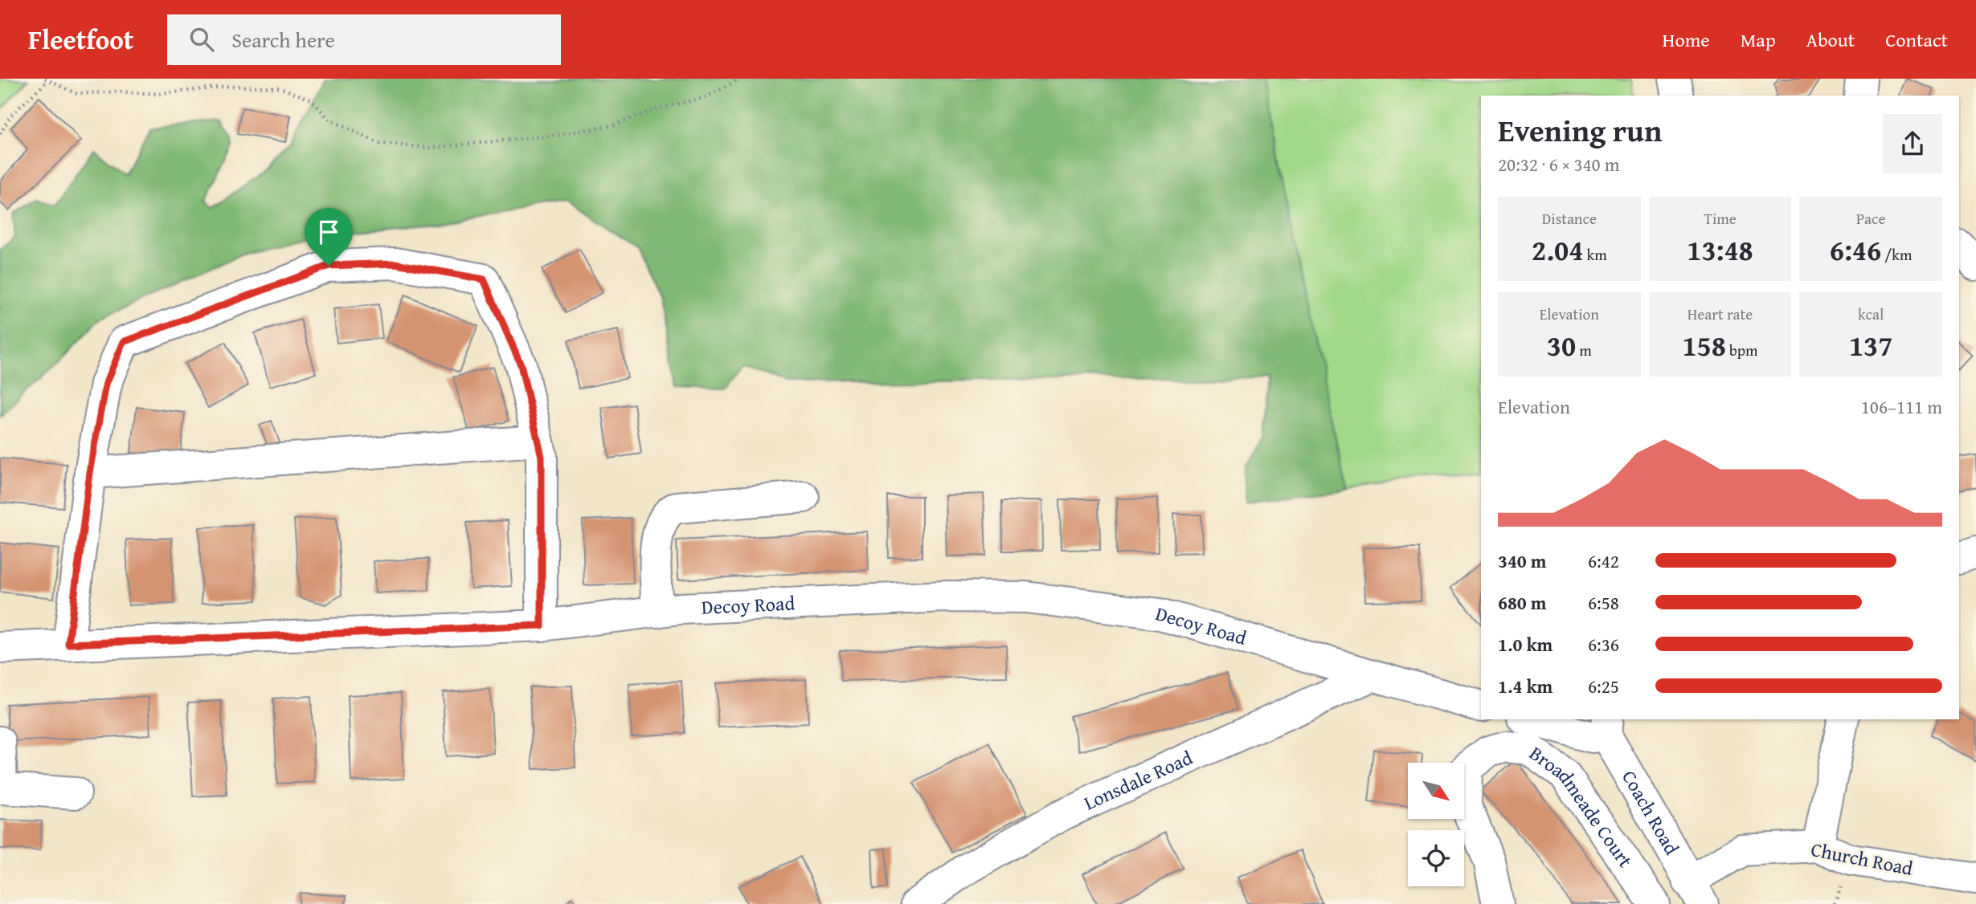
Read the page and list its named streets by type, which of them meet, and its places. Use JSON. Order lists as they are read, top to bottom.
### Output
{
  "streets": {
    "street": [
      "Decoy Road",
      "Lonsdale Road",
      "Broadmeade Court",
      "Coach Road",
      "Church Road"
    ]
  },
  "crossings": [
    ["Decoy Road", "Lonsdale Road"],
    ["Coach Road", "Church Road"]
  ],
  "north": "bottom right",
  "page": {
    "header": "Fleetfoot",
    "search": "Search here",
    "nav": [
      "Home",
      "Map",
      "About",
      "Contact"
    ],
    "heading": ["Evening run", "20:32 · 6 × 340 m"],
    "stats": [
      ["Distance", "2.04 km"],
      ["Time", "13:48"],
      ["Pace", "6:46 /km"],
      ["Elevation", "30 m"],
      ["Heart rate", "158 bpm"],
      ["kcal", "137"]
    ],
    "chart": ["Elevation", "106–111 m"],
    "list": [
      {
        "name": "340 m",
        "note": "6:42"
      },
      {
        "name": "680 m",
        "note": "6:58"
      },
      {
        "name": "1.0 km",
        "note": "6:36"
      },
      {
        "name": "1.4 km",
        "note": "6:25"
      }
    ]
  }
}
